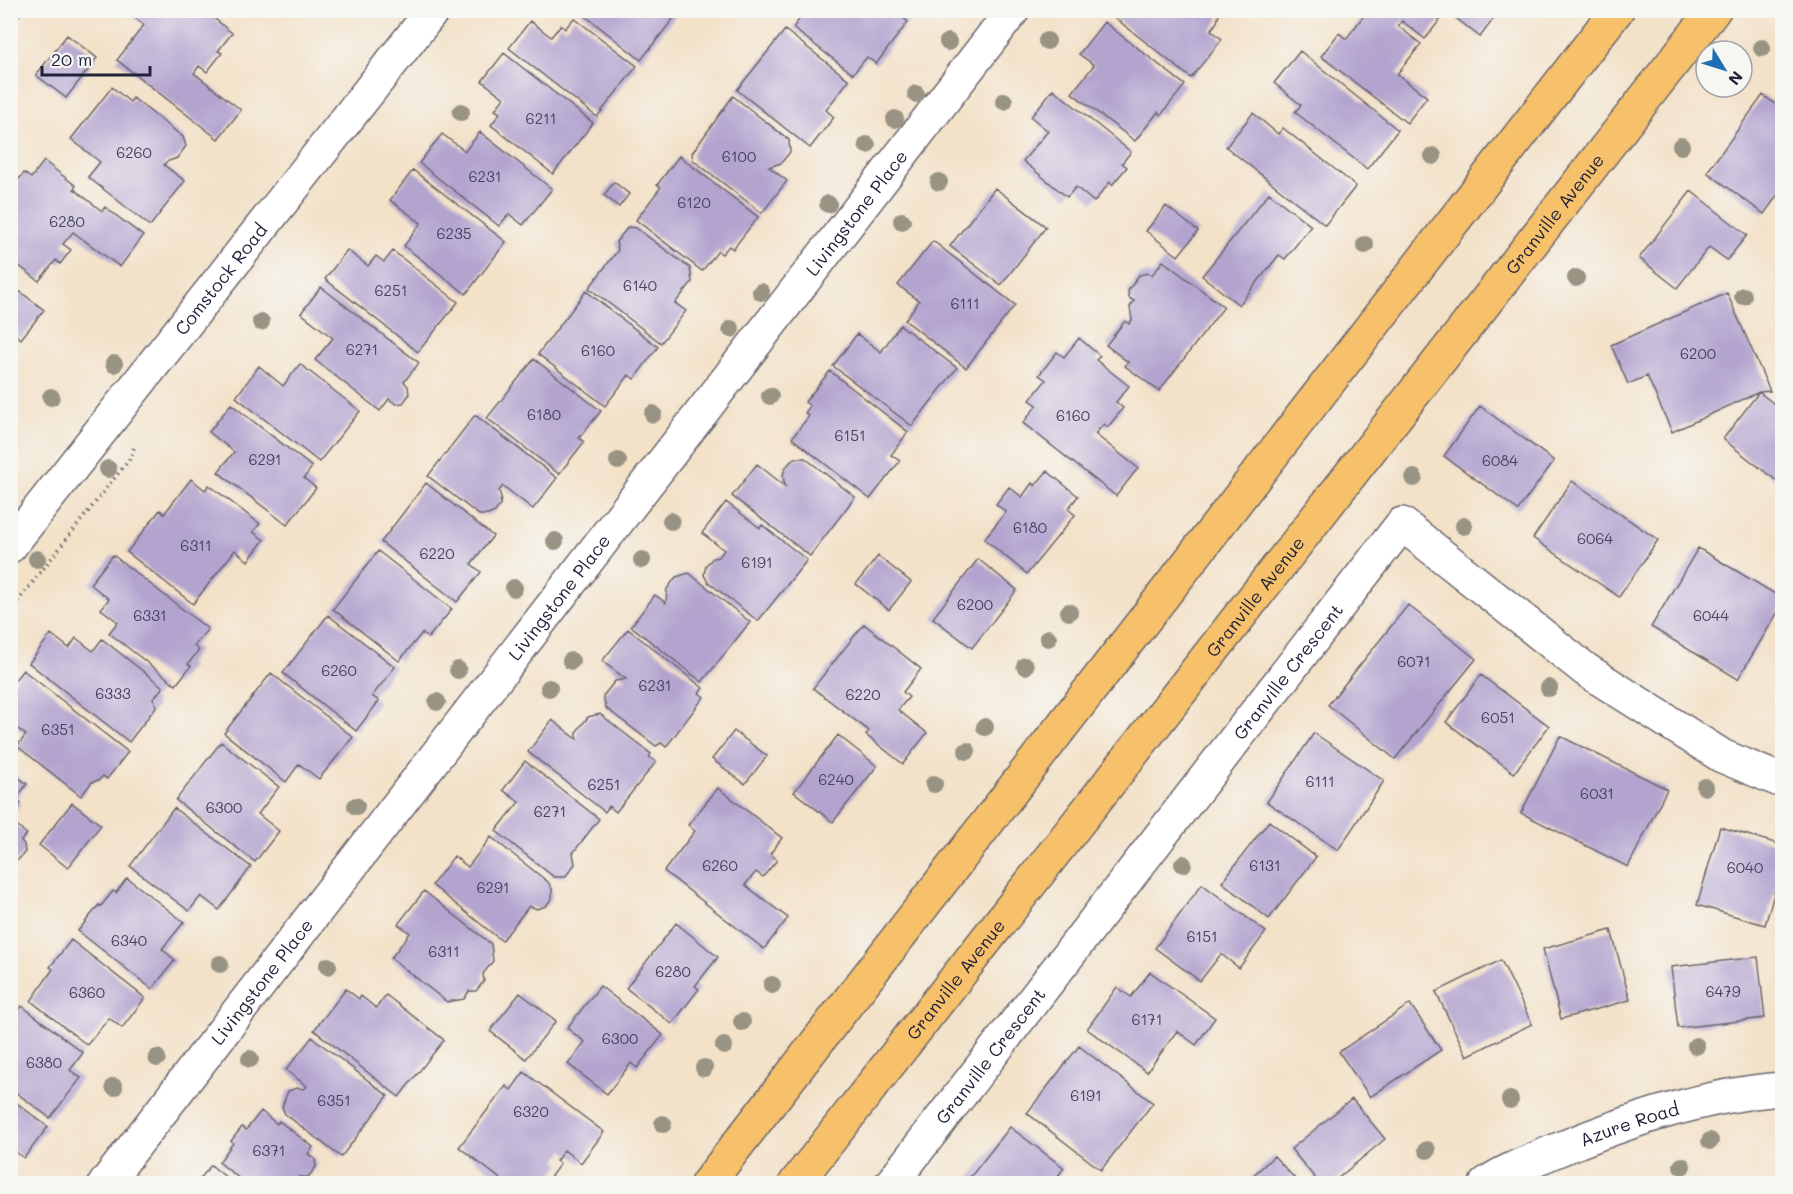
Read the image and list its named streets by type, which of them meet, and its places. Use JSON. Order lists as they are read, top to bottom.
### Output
{
  "streets": {
    "main road": ["Granville Avenue"],
    "street": [
      "Livingstone Place",
      "Comstock Road",
      "Granville Crescent",
      "Azure Road"
    ]
  },
  "house_numbers": [
    "6211",
    "6260",
    "6100",
    "6231",
    "6120",
    "6280",
    "6235",
    "6140",
    "6251",
    "6111",
    "6271",
    "6160",
    "6200",
    "6180",
    "6160",
    "6151",
    "6291",
    "6084",
    "6180",
    "6064",
    "6311",
    "6220",
    "6191",
    "6200",
    "6331",
    "6044",
    "6071",
    "6260",
    "6231",
    "6333",
    "6220",
    "6051",
    "6351",
    "6240",
    "6111",
    "6251",
    "6031",
    "6300",
    "6271",
    "6260",
    "6131",
    "6040",
    "6291",
    "6151",
    "6340",
    "6311",
    "6280",
    "6479",
    "6360",
    "6171",
    "6300",
    "6380",
    "6191",
    "6351",
    "6320",
    "6371"
  ],
  "scale_bar": "20 m",
  "north": "bottom right"
}
